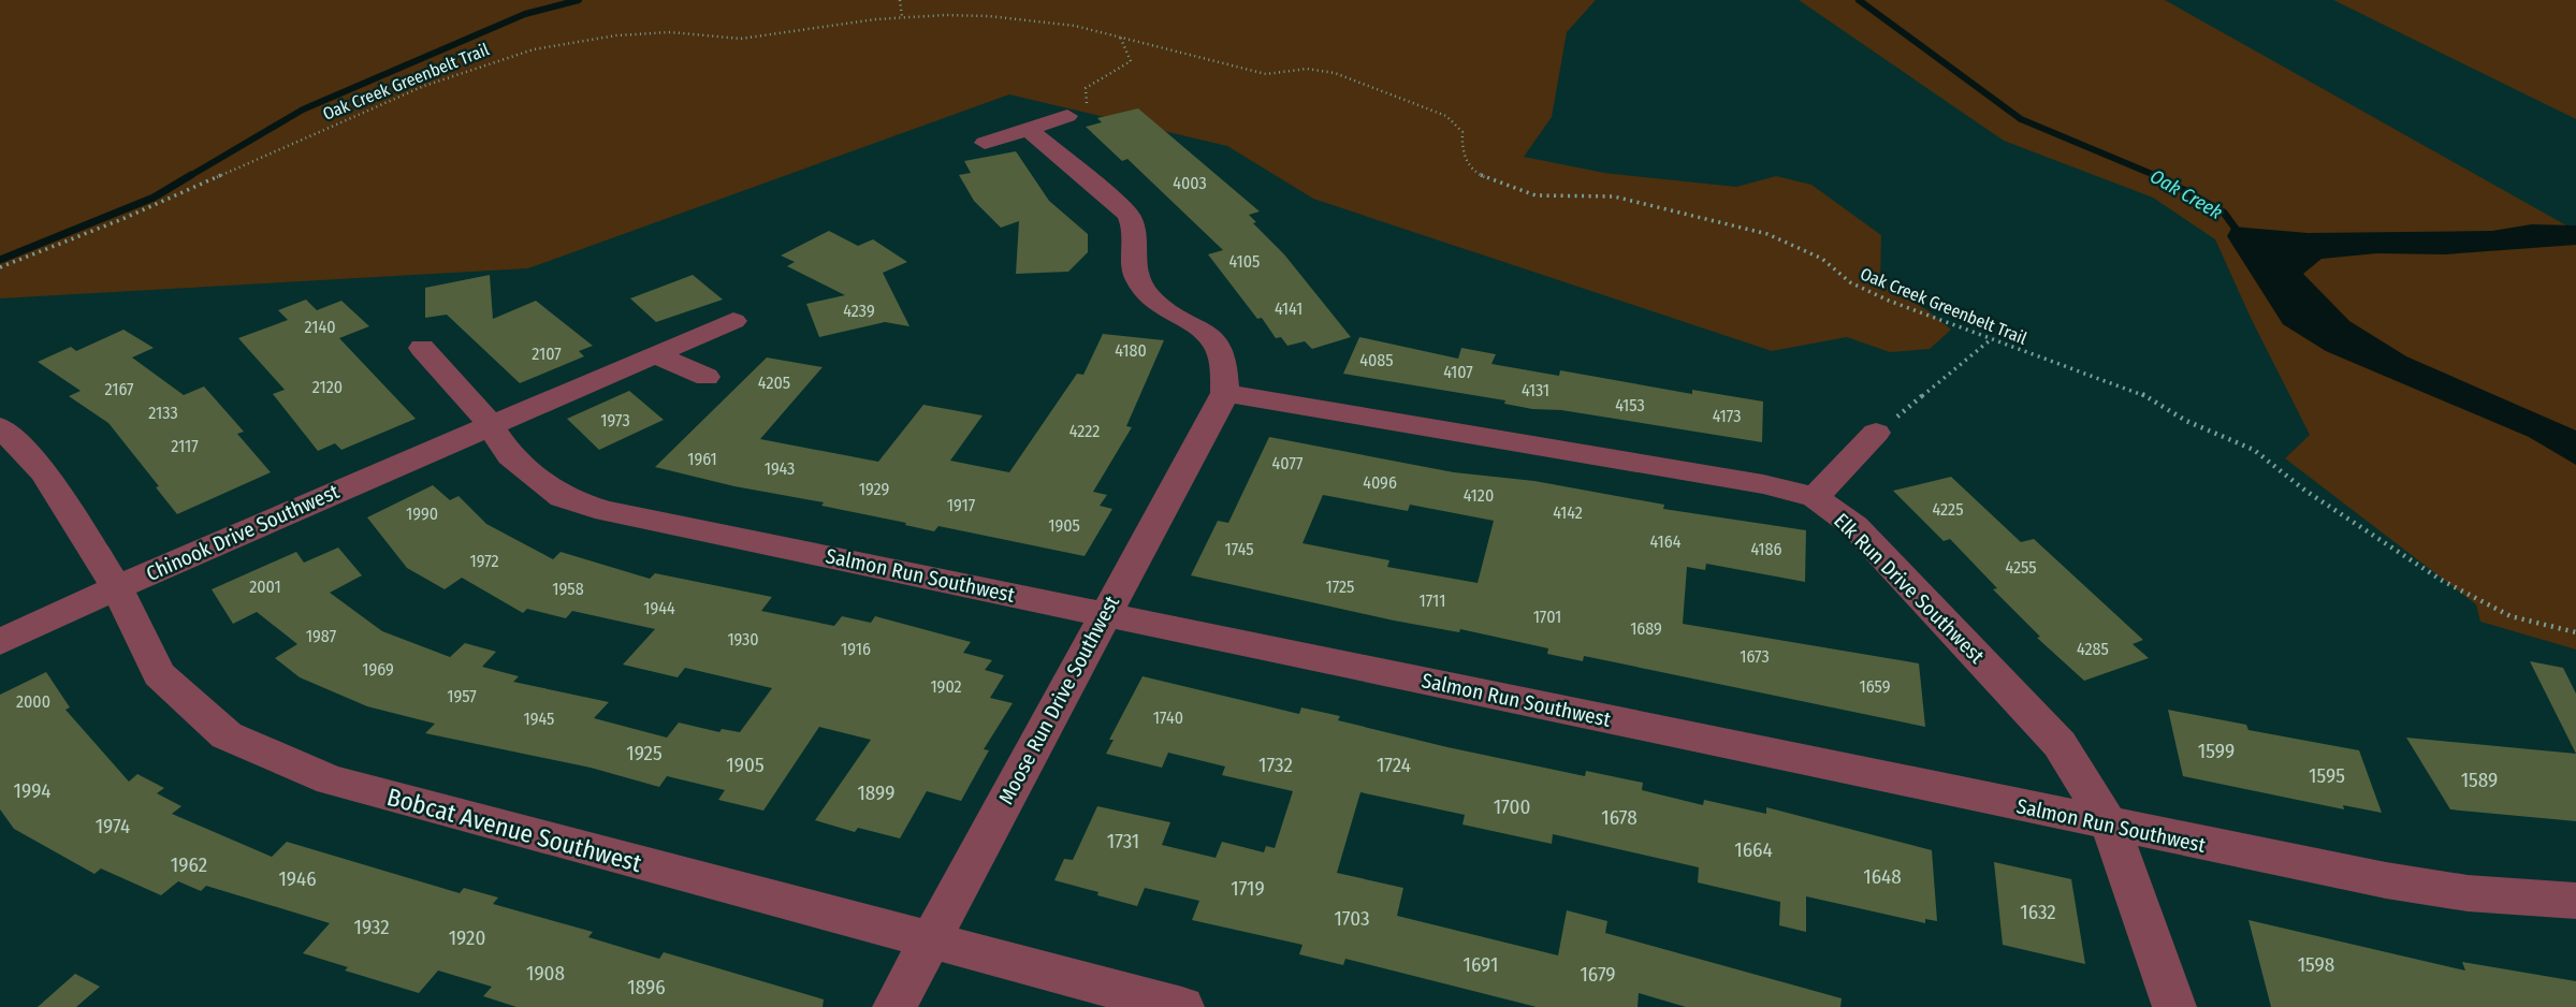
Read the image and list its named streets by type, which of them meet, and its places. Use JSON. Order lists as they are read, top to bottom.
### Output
{
  "streets": {
    "street": [
      "Chinook Drive Southwest",
      "Salmon Run Southwest",
      "Elk Run Drive Southwest",
      "Moose Run Drive Southwest",
      "Bobcat Avenue Southwest"
    ],
    "path": ["Oak Creek Greenbelt Trail"]
  },
  "crossings": [
    ["Chinook Drive Southwest", "Salmon Run Southwest"],
    ["Chinook Drive Southwest", "Bobcat Avenue Southwest"],
    ["Salmon Run Southwest", "Elk Run Drive Southwest"],
    ["Salmon Run Southwest", "Moose Run Drive Southwest"],
    ["Elk Run Drive Southwest", "Moose Run Drive Southwest"],
    ["Moose Run Drive Southwest", "Bobcat Avenue Southwest"]
  ],
  "water": ["Oak Creek"],
  "house_numbers": [
    "4003",
    "4105",
    "4141",
    "4239",
    "2140",
    "4180",
    "2107",
    "4085",
    "4107",
    "4205",
    "2120",
    "2167",
    "4131",
    "4153",
    "2133",
    "4173",
    "1973",
    "4222",
    "2117",
    "1961",
    "4077",
    "1943",
    "4096",
    "1929",
    "4120",
    "1917",
    "4225",
    "4142",
    "1990",
    "1905",
    "4164",
    "1745",
    "4186",
    "1972",
    "4255",
    "2001",
    "1725",
    "1958",
    "1711",
    "1944",
    "1701",
    "1689",
    "1987",
    "1930",
    "1916",
    "4285",
    "1673",
    "1969",
    "1902",
    "1659",
    "1957",
    "2000",
    "1740",
    "1945",
    "1599",
    "1925",
    "1905",
    "1732",
    "1724",
    "1595",
    "1589",
    "1994",
    "1899",
    "1700",
    "1678",
    "1974",
    "1731",
    "1664",
    "1962",
    "1648",
    "1946",
    "1719",
    "1632",
    "1703",
    "1932",
    "1920",
    "1691",
    "1598",
    "1908",
    "1679",
    "1896"
  ]
}
